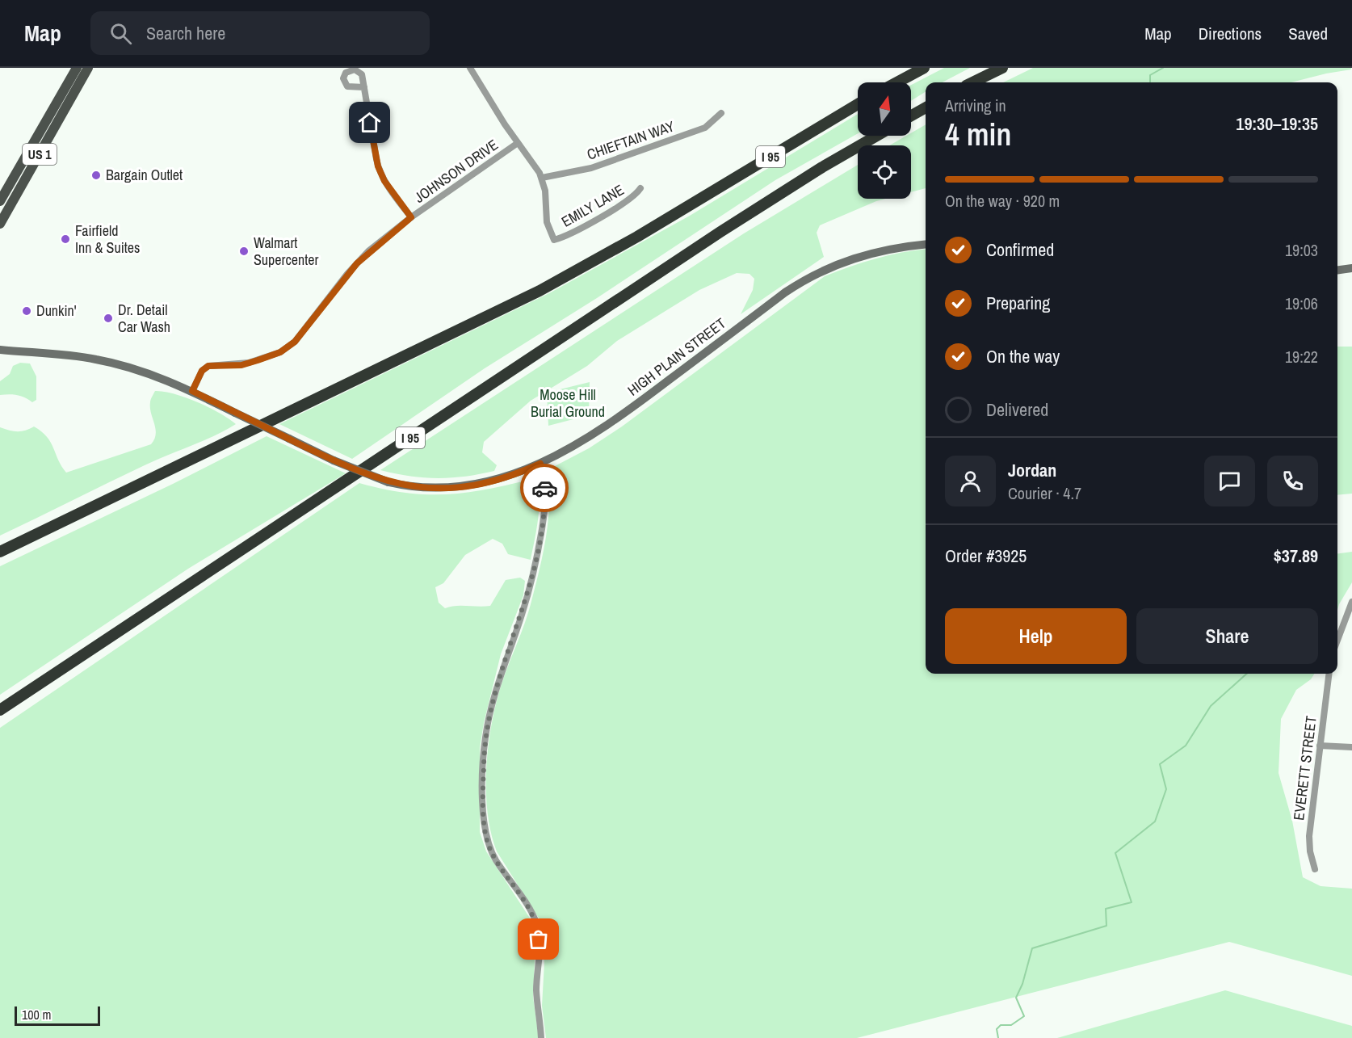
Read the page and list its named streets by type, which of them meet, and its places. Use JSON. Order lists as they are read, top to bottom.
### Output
{
  "streets": {
    "highway": ["I 95"],
    "main road": ["US 1", "HIGH PLAIN STREET"],
    "street": [
      "CHIEFTAIN WAY",
      "JOHNSON DRIVE",
      "EMILY LANE",
      "EVERETT STREET"
    ]
  },
  "crossings": [
    ["CHIEFTAIN WAY", "EMILY LANE"],
    ["JOHNSON DRIVE", "HIGH PLAIN STREET"]
  ],
  "parks": ["Moose Hill Burial Ground"],
  "places": [
    "Bargain Outlet",
    "Fairfield Inn & Suites",
    "Walmart Supercenter",
    "Dunkin'",
    "Dr. Detail Car Wash"
  ],
  "scale_bar": "100 m",
  "north": "top",
  "page": {
    "header": "Map",
    "search": "Search here",
    "nav": ["Map", "Directions", "Saved"],
    "heading": ["4 min", "Arriving in", "19:30–19:35"],
    "panel": [
      "Jordan",
      "Courier · 4.7",
      "Order #3925",
      "$37.89"
    ],
    "bar": "On the way · 920 m",
    "list": [
      ["Confirmed", "19:03"],
      ["Preparing", "19:06"],
      ["On the way", "19:22"],
      "Delivered"
    ],
    "buttons": ["Help", "Share"],
    "scale": "100 m"
  }
}
